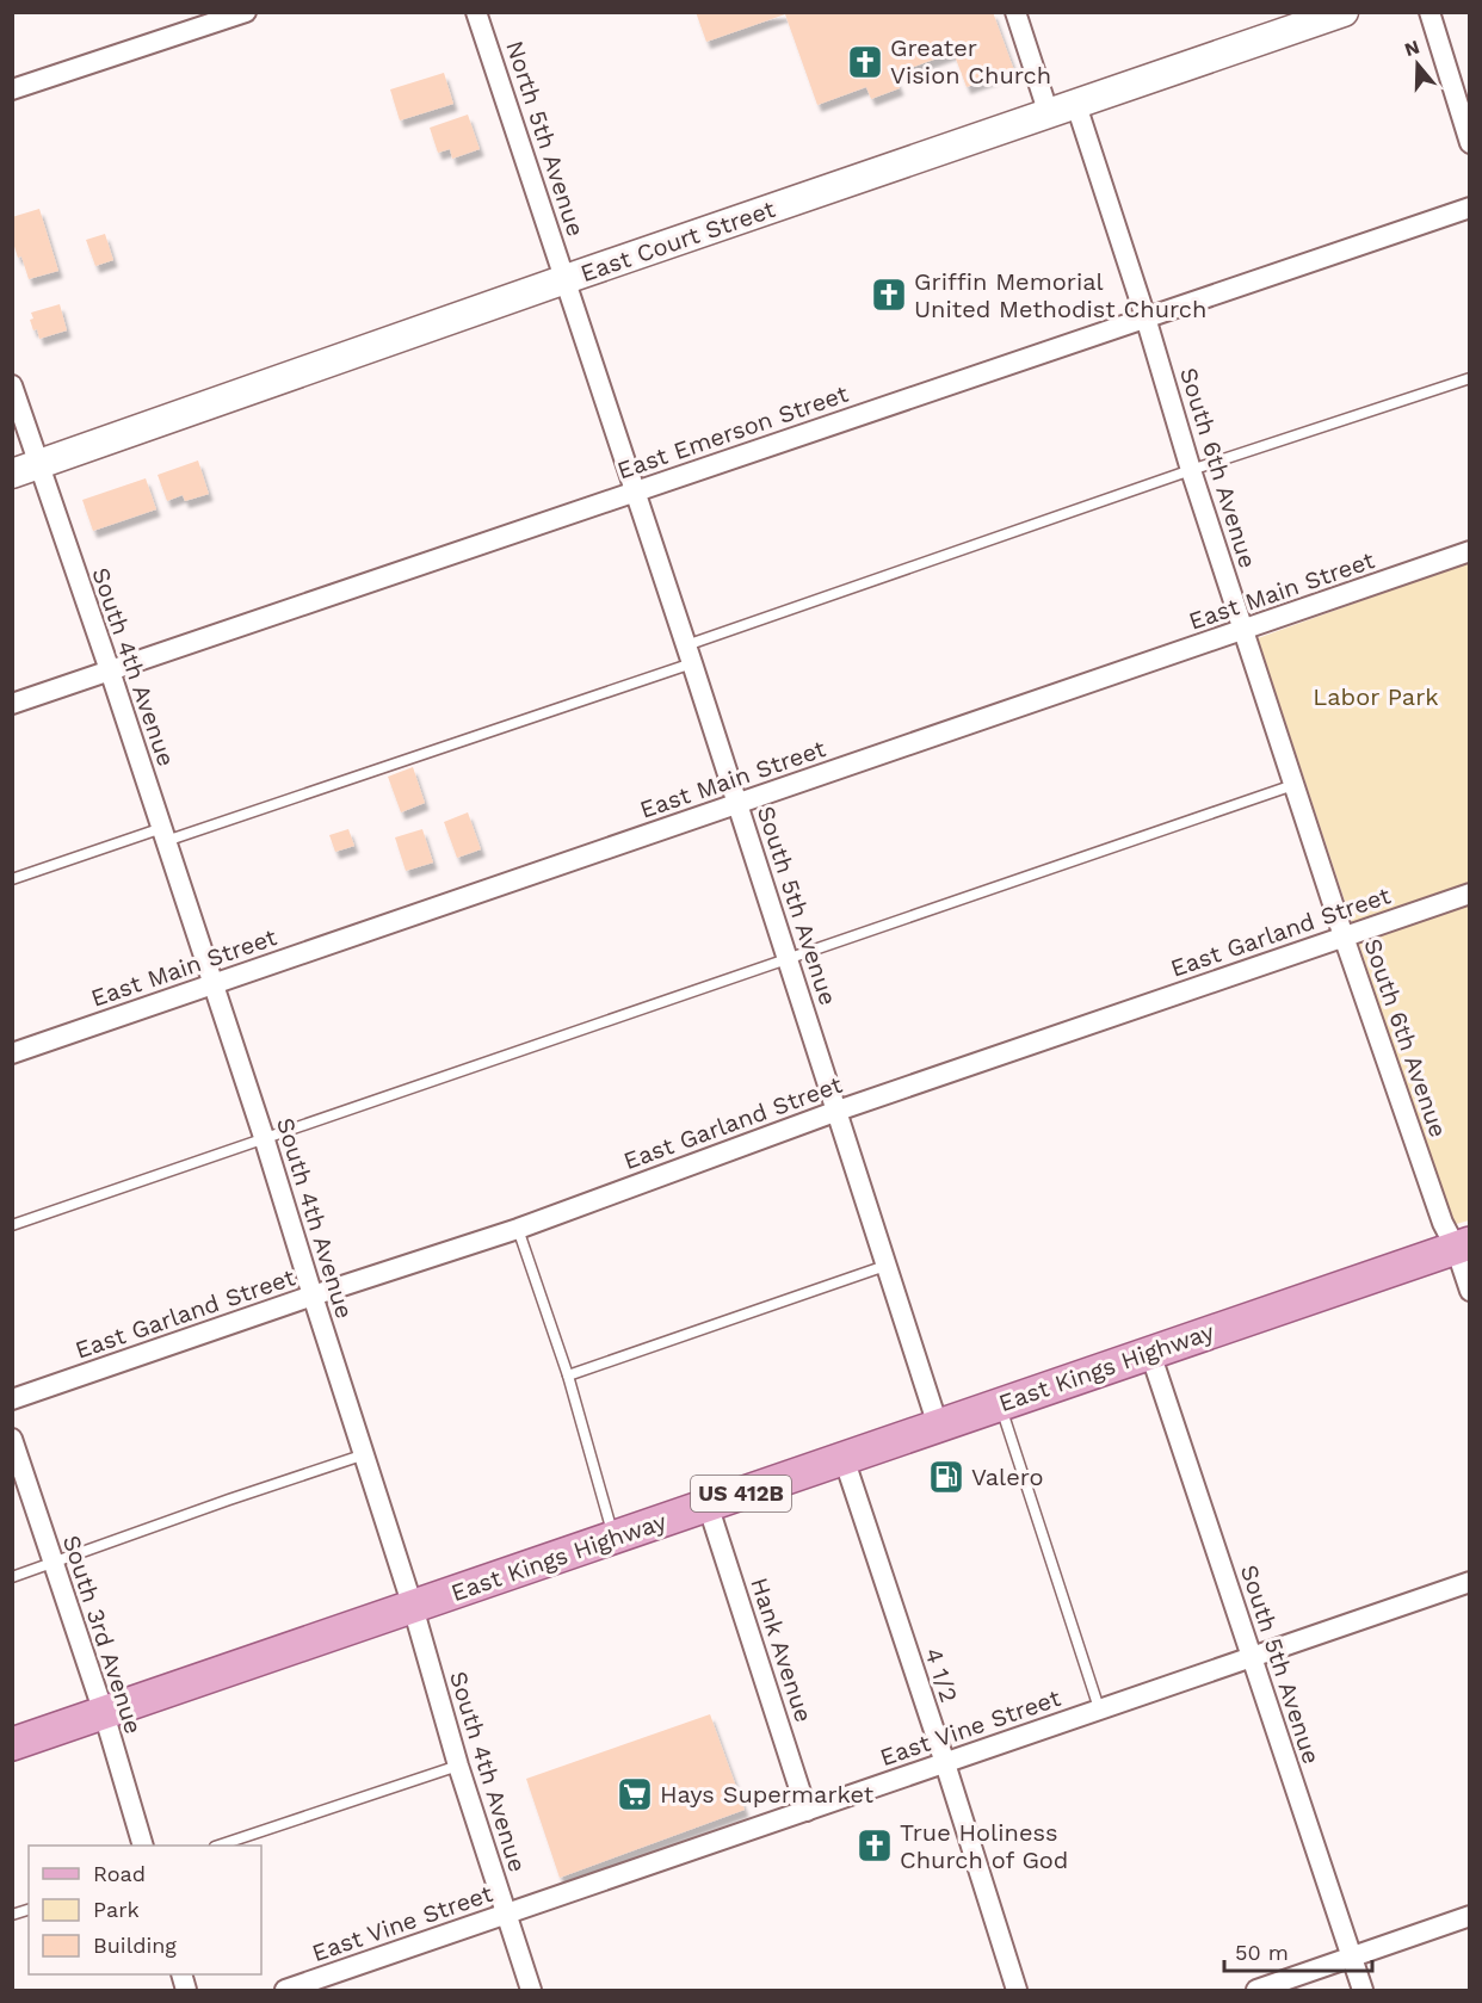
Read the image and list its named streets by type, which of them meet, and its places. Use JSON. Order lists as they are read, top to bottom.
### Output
{
  "streets": {
    "main road": ["East Kings Highway", "US 412B"],
    "street": [
      "North 5th Avenue",
      "East Court Street",
      "East Emerson Street",
      "South 6th Avenue",
      "East Main Street",
      "South 4th Avenue",
      "South 5th Avenue",
      "East Garland Street",
      "South 3rd Avenue",
      "Hank Avenue",
      "4 1/2",
      "East Vine Street"
    ]
  },
  "crossings": [
    ["North 5th Avenue", "East Court Street"],
    ["North 5th Avenue", "South 5th Avenue"],
    ["East Court Street", "South 6th Avenue"],
    ["East Court Street", "South 4th Avenue"],
    ["East Court Street", "South 5th Avenue"],
    ["East Emerson Street", "South 6th Avenue"],
    ["East Emerson Street", "South 4th Avenue"],
    ["East Emerson Street", "South 5th Avenue"],
    ["South 6th Avenue", "East Main Street"],
    ["South 6th Avenue", "East Garland Street"],
    ["South 6th Avenue", "East Kings Highway"],
    ["East Main Street", "South 4th Avenue"],
    ["East Main Street", "South 5th Avenue"],
    ["South 4th Avenue", "East Garland Street"],
    ["South 4th Avenue", "East Kings Highway"],
    ["South 4th Avenue", "East Vine Street"],
    ["South 5th Avenue", "East Garland Street"],
    ["South 5th Avenue", "East Kings Highway"],
    ["South 5th Avenue", "East Vine Street"],
    ["East Kings Highway", "South 3rd Avenue"],
    ["East Kings Highway", "Hank Avenue"],
    ["East Kings Highway", "4 1/2"],
    ["Hank Avenue", "East Vine Street"],
    ["4 1/2", "East Vine Street"]
  ],
  "parks": ["Labor Park"],
  "places": {
    "church": ["Greater Vision Church", "Griffin Memorial United Methodist Church", "True Holiness Church of God"],
    "fuel station": ["Valero"],
    "supermarket": ["Hays Supermarket"]
  },
  "legend": ["Road", "Park", "Building"],
  "scale_bar": "50 m",
  "north": "top"
}
